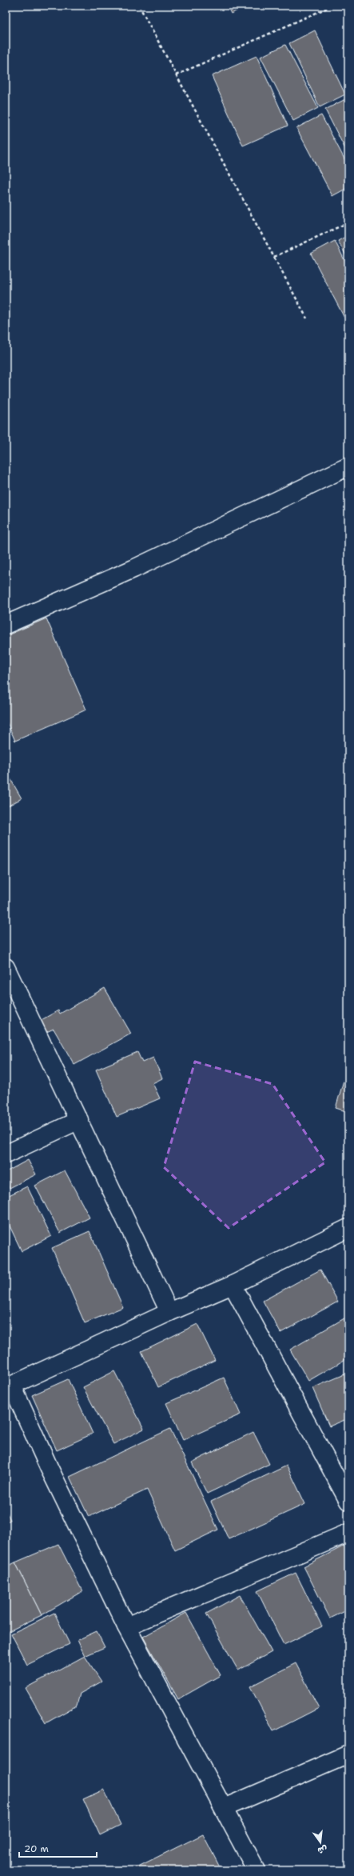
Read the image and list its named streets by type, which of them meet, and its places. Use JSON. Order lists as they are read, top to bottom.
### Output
{
  "scale_bar": "20 m",
  "north": "bottom"
}
